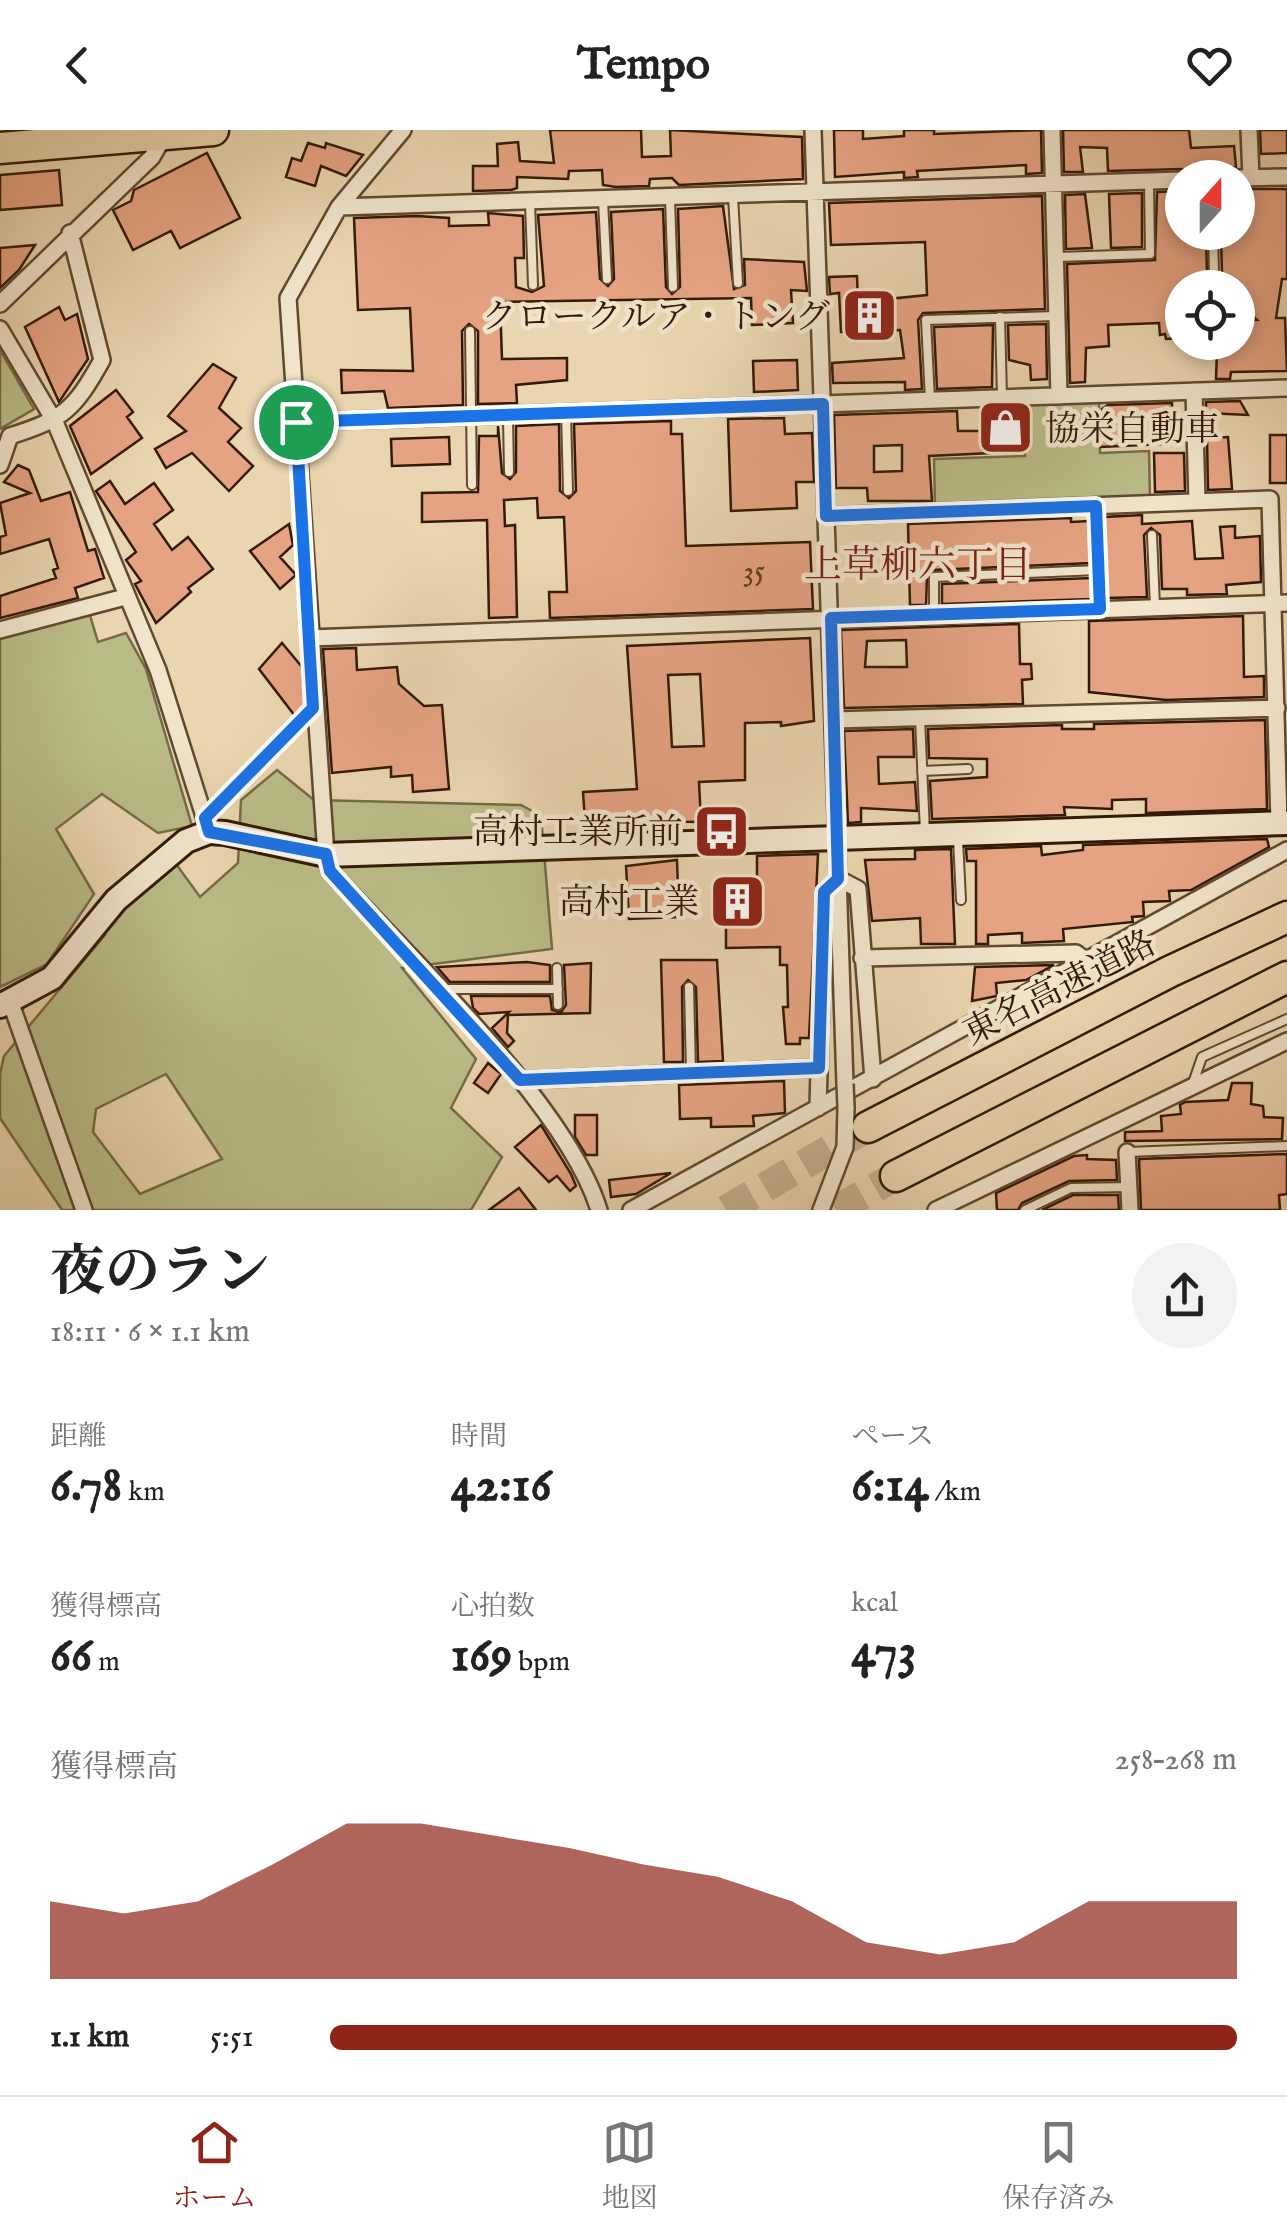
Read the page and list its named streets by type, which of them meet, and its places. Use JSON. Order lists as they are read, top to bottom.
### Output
{
  "streets": {
    "highway": ["東名高速道路"]
  },
  "districts": ["上草柳六丁目"],
  "places": {
    "building": ["クロークルア・トング", "高村工業"],
    "shop": ["協栄自動車"],
    "bus stop": ["高村工業所前"]
  },
  "house_numbers": ["35"],
  "north": "top",
  "page": {
    "header": "Tempo",
    "heading": ["夜のラン", "18:11 · 6 × 1.1 km"],
    "stats": [
      ["距離", "6.78 km"],
      ["時間", "42:16"],
      ["ペース", "6:14 /km"],
      ["獲得標高", "66 m"],
      ["心拍数", "169 bpm"],
      ["kcal", "473"]
    ],
    "chart": ["獲得標高", "258–268 m"],
    "list": [
      {
        "name": "1.1 km",
        "note": "5:51"
      }
    ],
    "tabs": ["ホーム", "地図", "保存済み"]
  }
}
